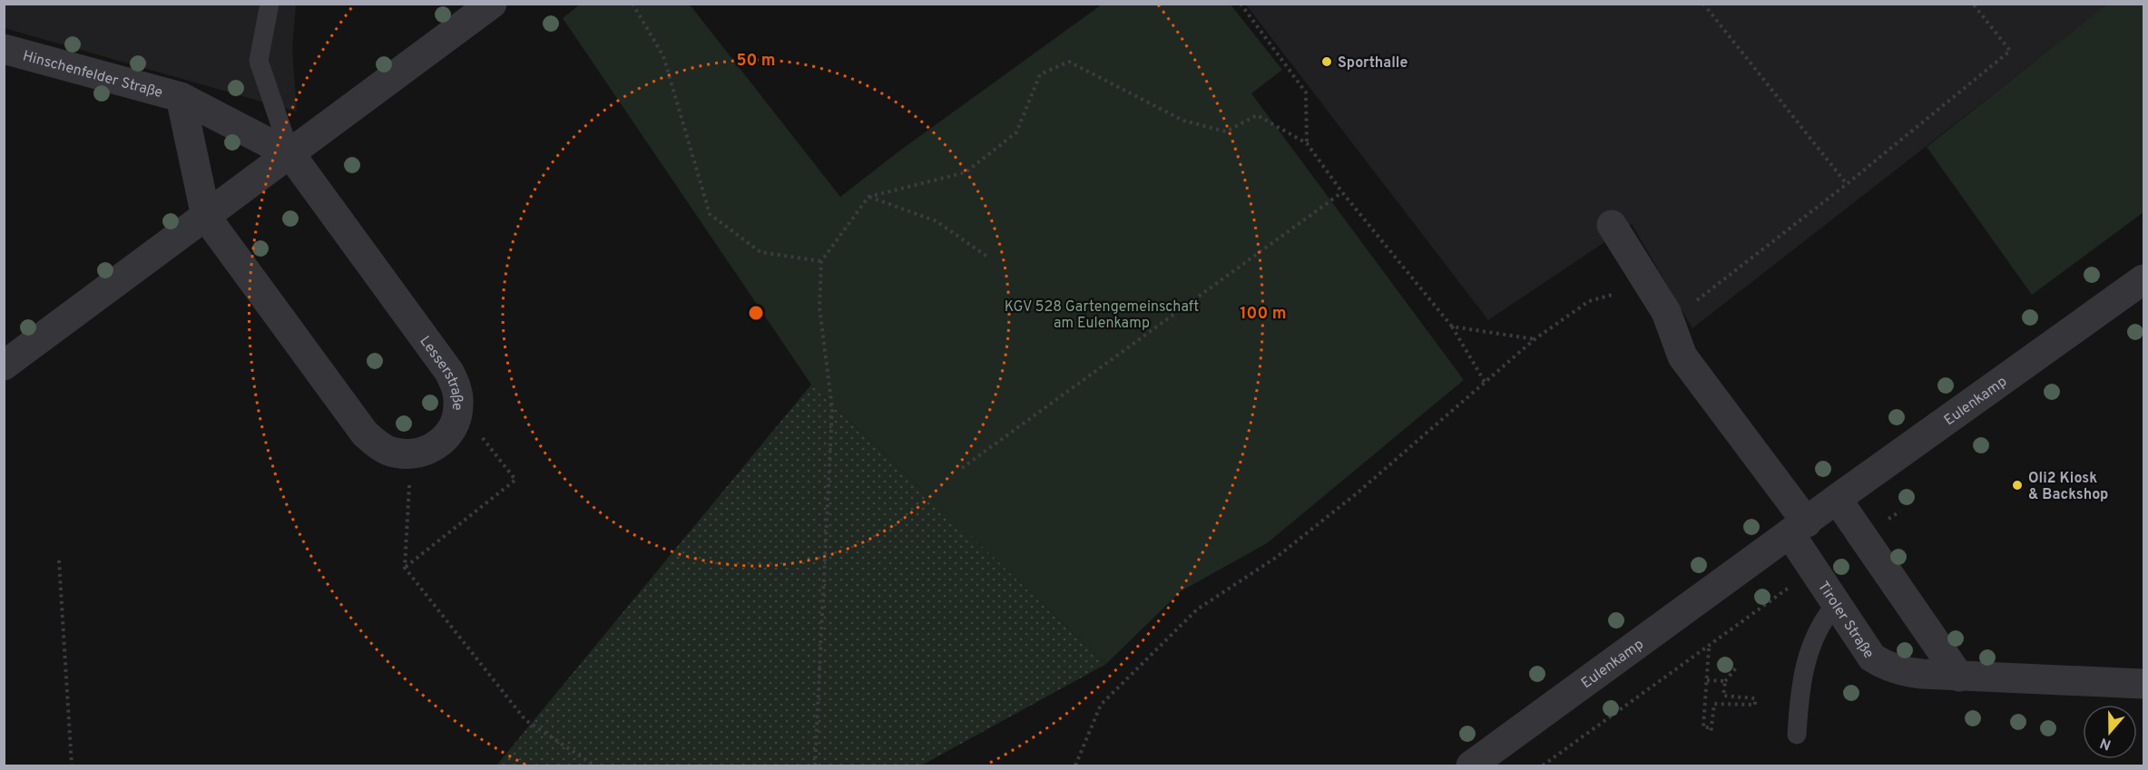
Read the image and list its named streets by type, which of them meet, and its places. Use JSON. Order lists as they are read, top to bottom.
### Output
{
  "streets": {
    "street": [
      "Hinschenfelder Straße",
      "Lesserstraße",
      "Eulenkamp",
      "Tiroler Straße"
    ]
  },
  "crossings": [
    ["Hinschenfelder Straße", "Lesserstraße"],
    ["Eulenkamp", "Tiroler Straße"]
  ],
  "parks": ["KGV 528 Gartengemeinschaft am Eulenkamp"],
  "places": ["Sporthalle", "Oli2 Kiosk & Backshop"],
  "north": "bottom",
  "rings": ["50 m", "100 m"]
}
